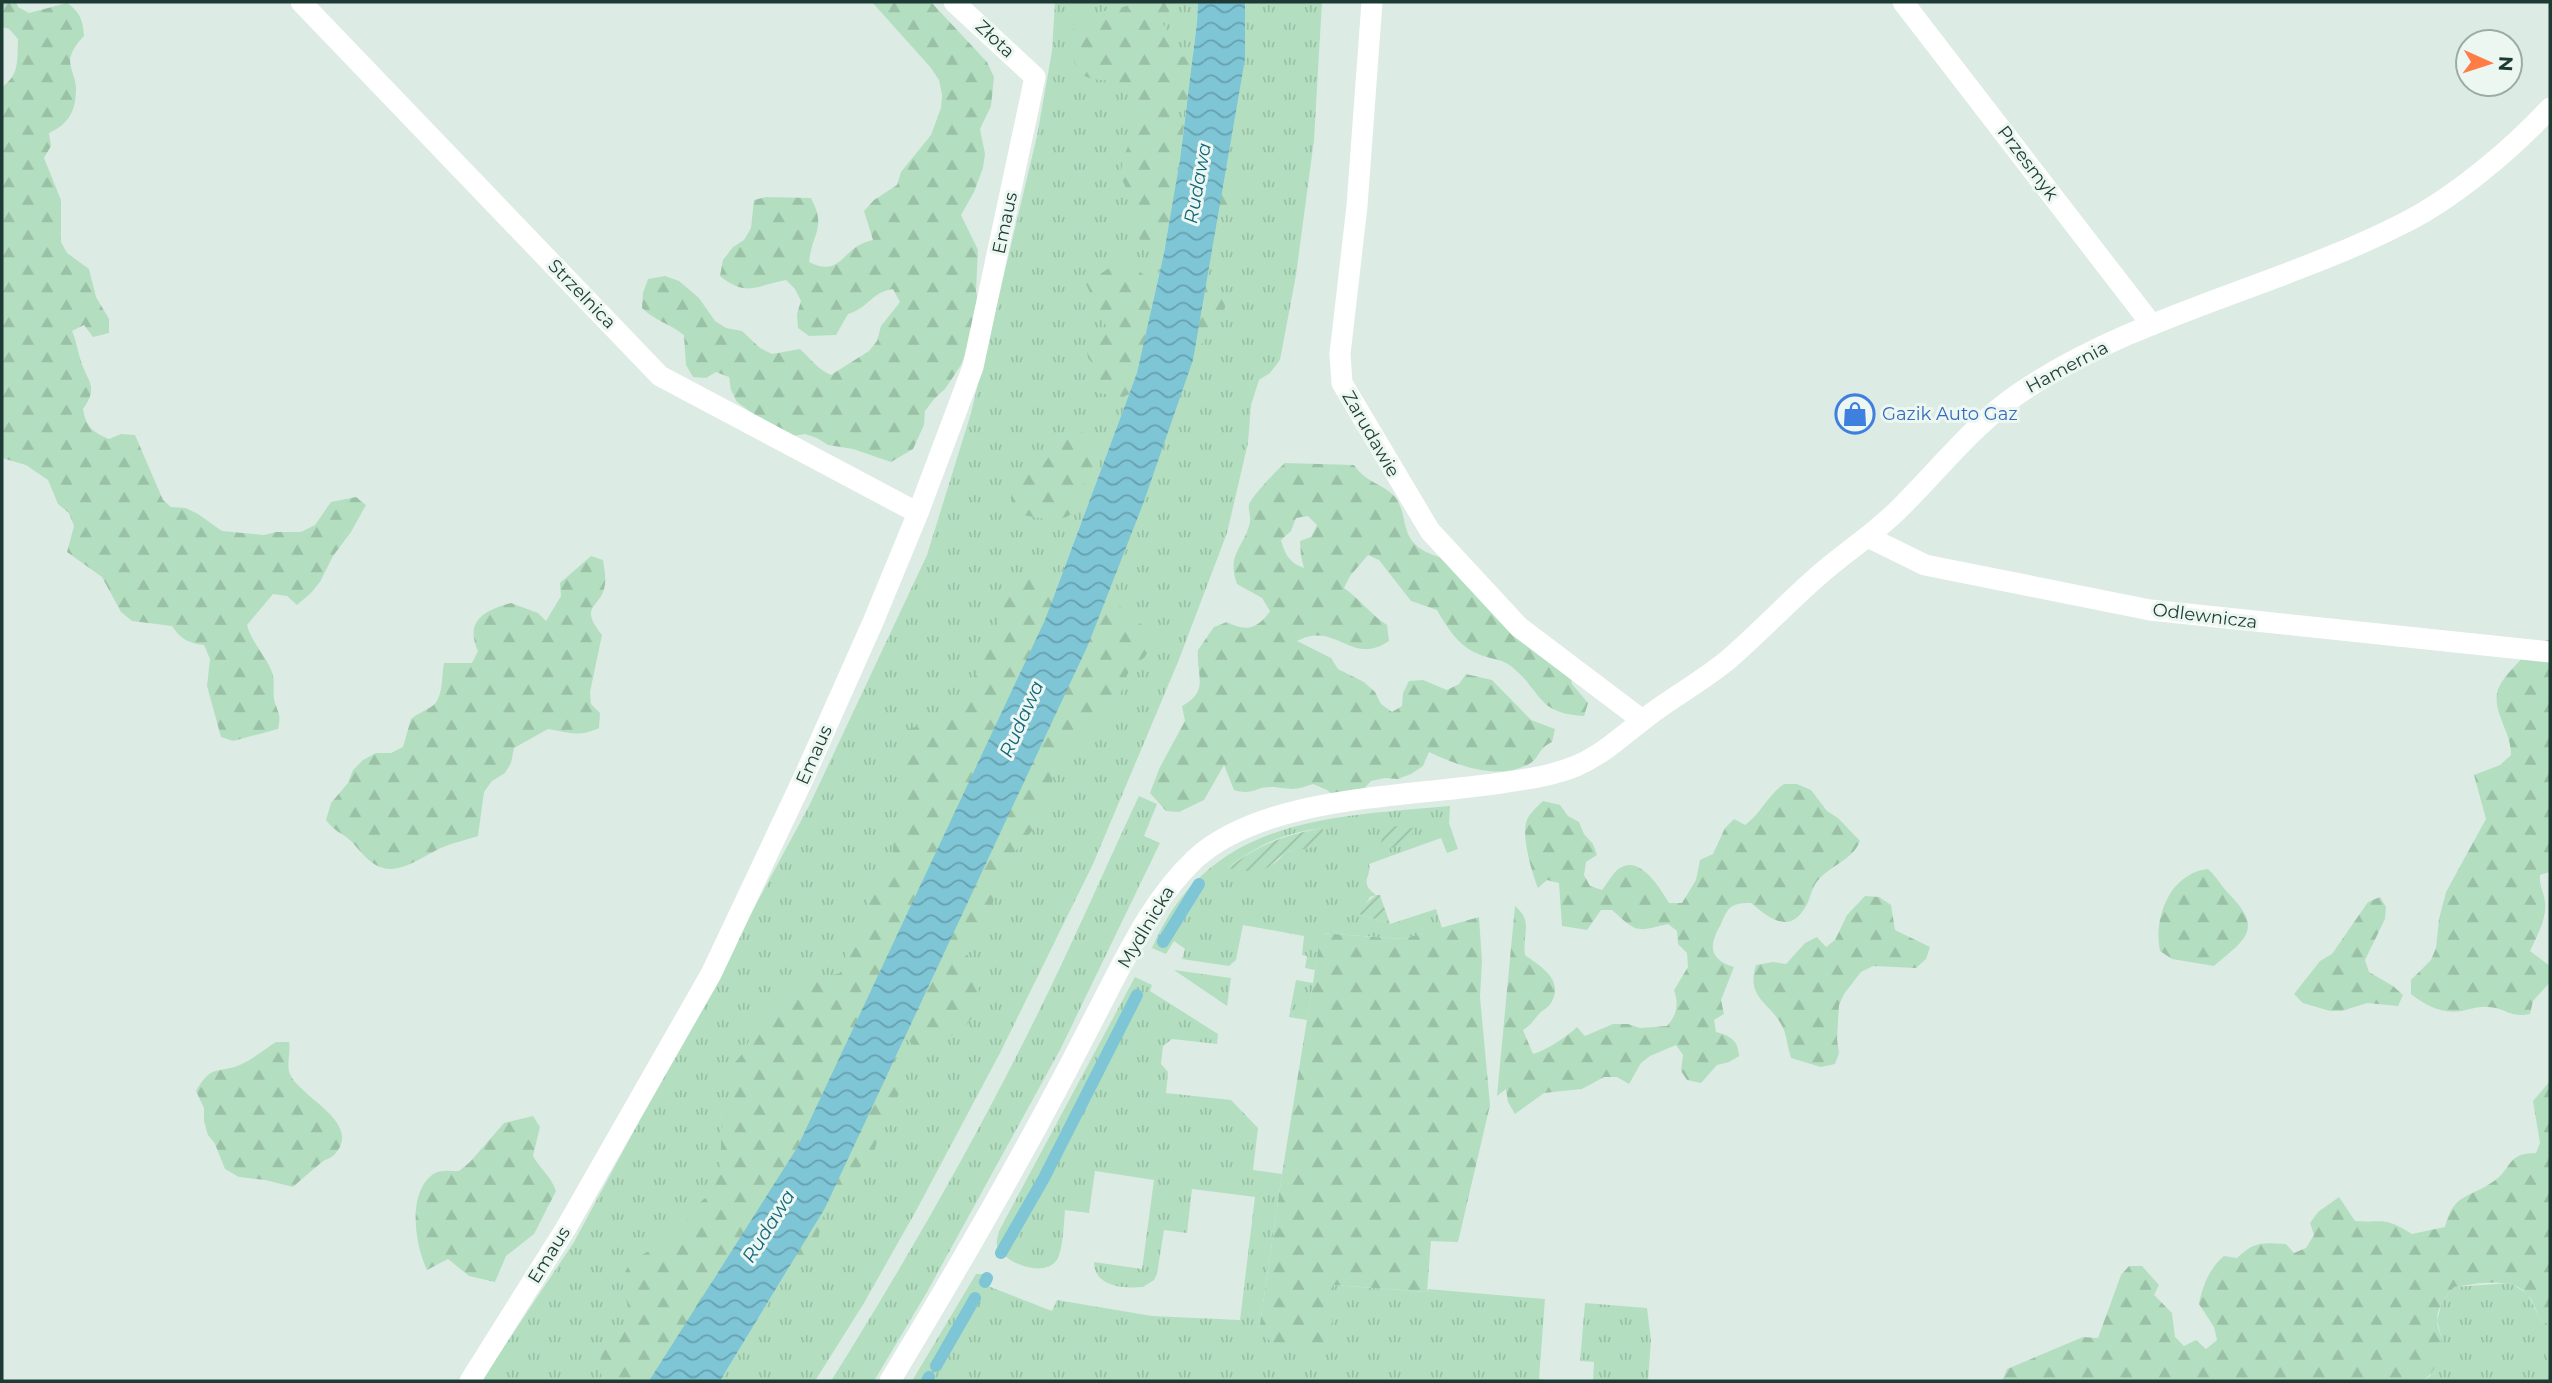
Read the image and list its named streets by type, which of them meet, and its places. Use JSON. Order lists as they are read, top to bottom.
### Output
{
  "streets": {
    "street": [
      "Złota",
      "Przesmyk",
      "Emaus",
      "Strzelnica",
      "Hamernia",
      "Zarudawie",
      "Odlewnicza",
      "Mydlnicka"
    ]
  },
  "crossings": [
    ["Złota", "Emaus"],
    ["Przesmyk", "Hamernia"],
    ["Emaus", "Strzelnica"],
    ["Hamernia", "Zarudawie"],
    ["Hamernia", "Odlewnicza"],
    ["Hamernia", "Mydlnicka"],
    ["Zarudawie", "Mydlnicka"]
  ],
  "water": ["Rudawa"],
  "places": {
    "shop": ["Gazik Auto Gaz"]
  },
  "north": "right"
}
